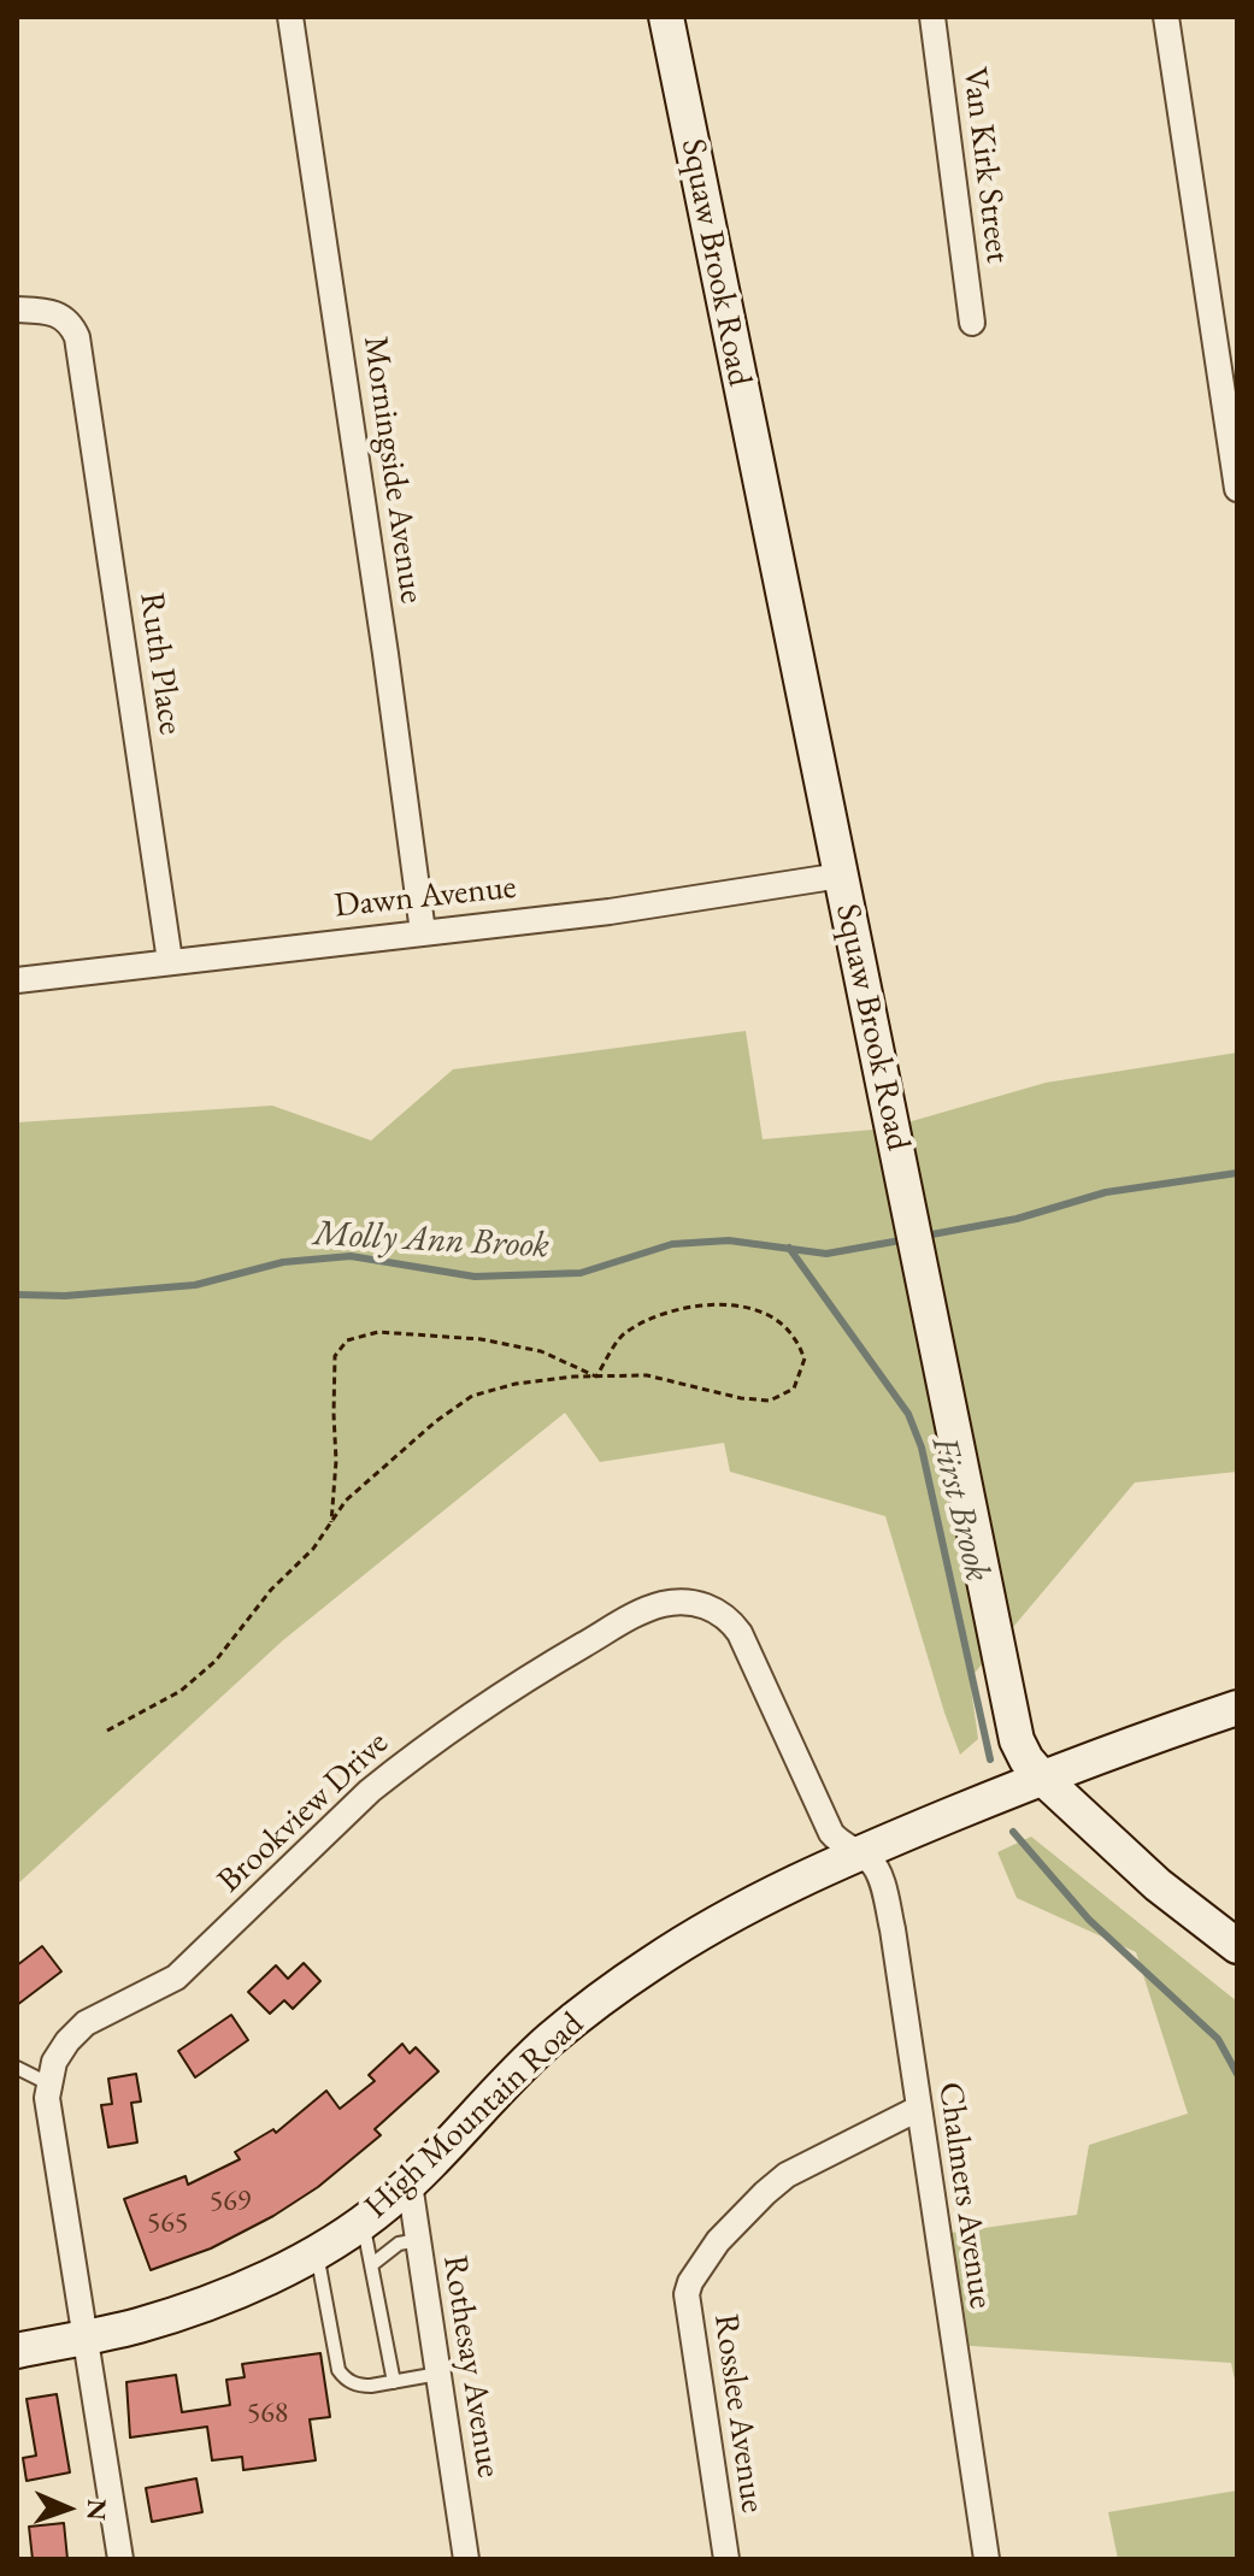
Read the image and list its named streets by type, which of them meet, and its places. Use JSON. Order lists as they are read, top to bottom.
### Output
{
  "streets": {
    "street": [
      "Van Kirk Street",
      "Squaw Brook Road",
      "Morningside Avenue",
      "Ruth Place",
      "Dawn Avenue",
      "Brookview Drive",
      "High Mountain Road",
      "Chalmers Avenue",
      "Rothesay Avenue",
      "Rosslee Avenue"
    ]
  },
  "crossings": [
    ["Squaw Brook Road", "Dawn Avenue"],
    ["Squaw Brook Road", "High Mountain Road"],
    ["Morningside Avenue", "Dawn Avenue"],
    ["Ruth Place", "Dawn Avenue"],
    ["Brookview Drive", "High Mountain Road"],
    ["Brookview Drive", "Chalmers Avenue"],
    ["High Mountain Road", "Chalmers Avenue"],
    ["High Mountain Road", "Rothesay Avenue"],
    ["Chalmers Avenue", "Rosslee Avenue"]
  ],
  "water": ["Molly Ann Brook", "First Brook"],
  "house_numbers": ["569", "565", "568"],
  "north": "right"
}
